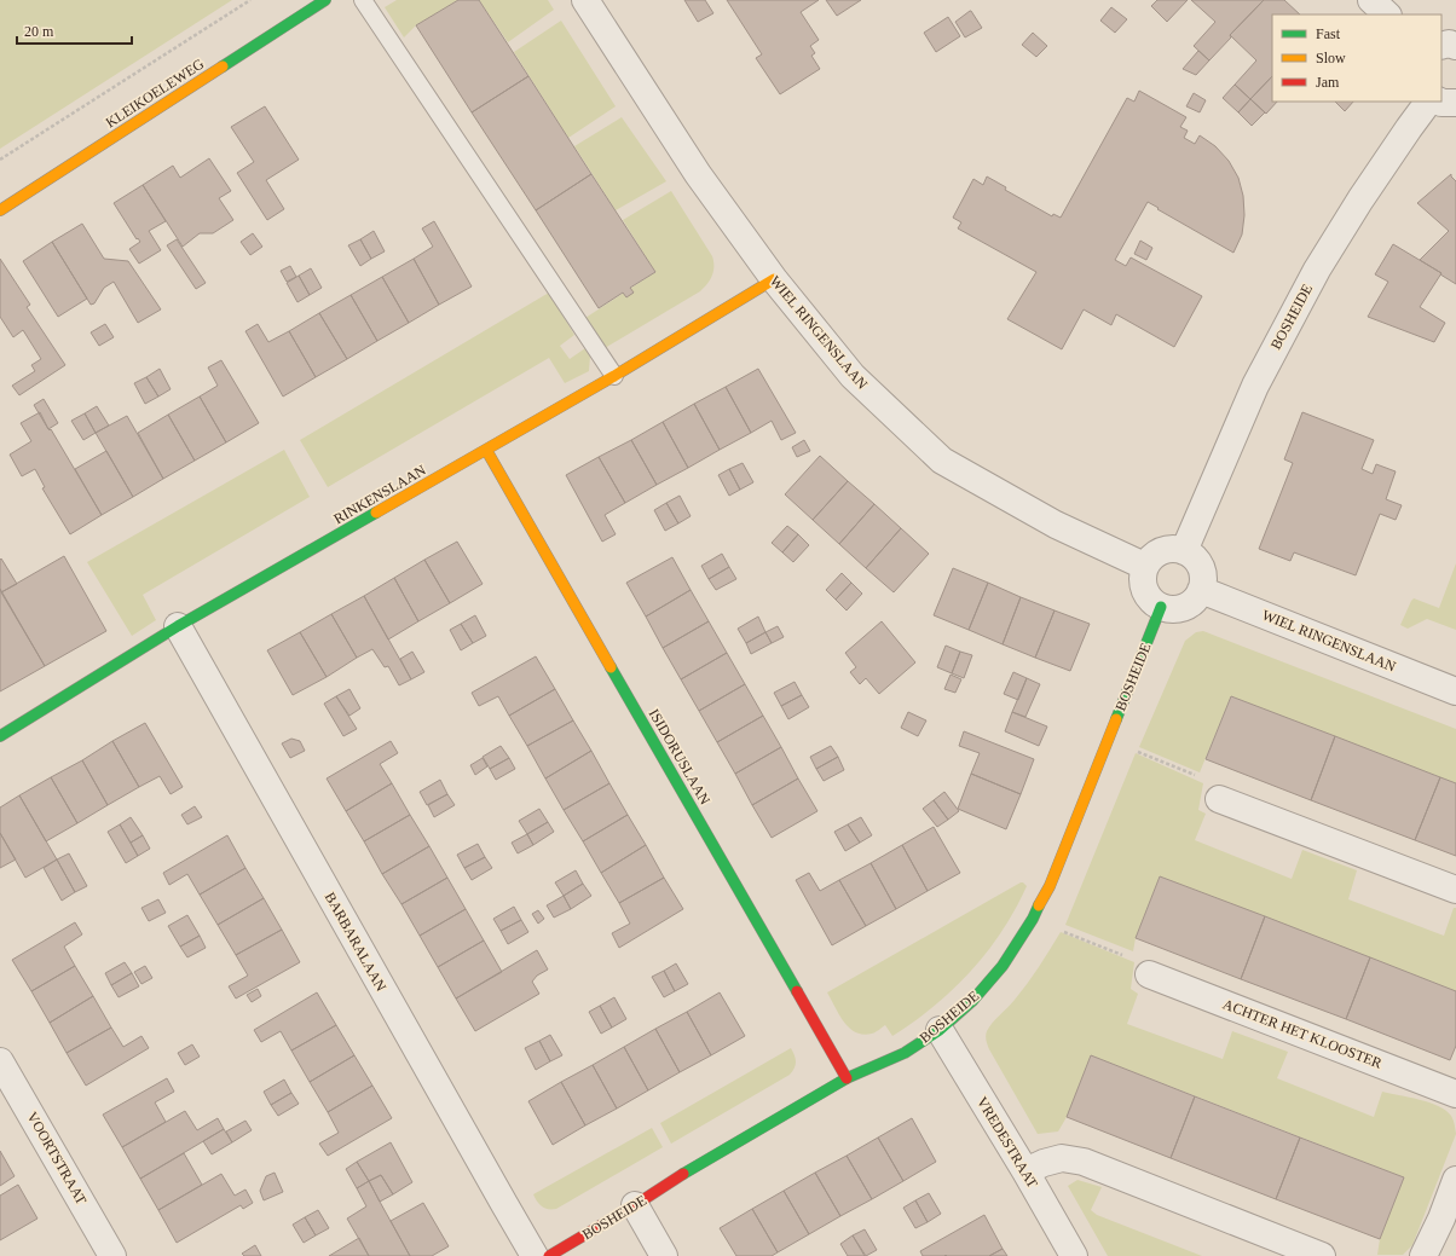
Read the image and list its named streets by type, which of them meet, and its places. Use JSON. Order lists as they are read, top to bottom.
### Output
{
  "streets": {
    "street": [
      "KLEIKOELEWEG",
      "BOSHEIDE",
      "WIEL RINGENSLAAN",
      "RINKENSLAAN",
      "ISIDORUSLAAN",
      "BARBARALAAN",
      "ACHTER HET KLOOSTER",
      "VREDESTRAAT",
      "VOORTSTRAAT"
    ]
  },
  "crossings": [
    ["BOSHEIDE", "WIEL RINGENSLAAN"],
    ["BOSHEIDE", "ISIDORUSLAAN"],
    ["BOSHEIDE", "VREDESTRAAT"],
    ["WIEL RINGENSLAAN", "RINKENSLAAN"],
    ["RINKENSLAAN", "ISIDORUSLAAN"],
    ["RINKENSLAAN", "BARBARALAAN"]
  ],
  "legend": ["Fast", "Slow", "Jam"],
  "scale_bar": "20 m"
}
